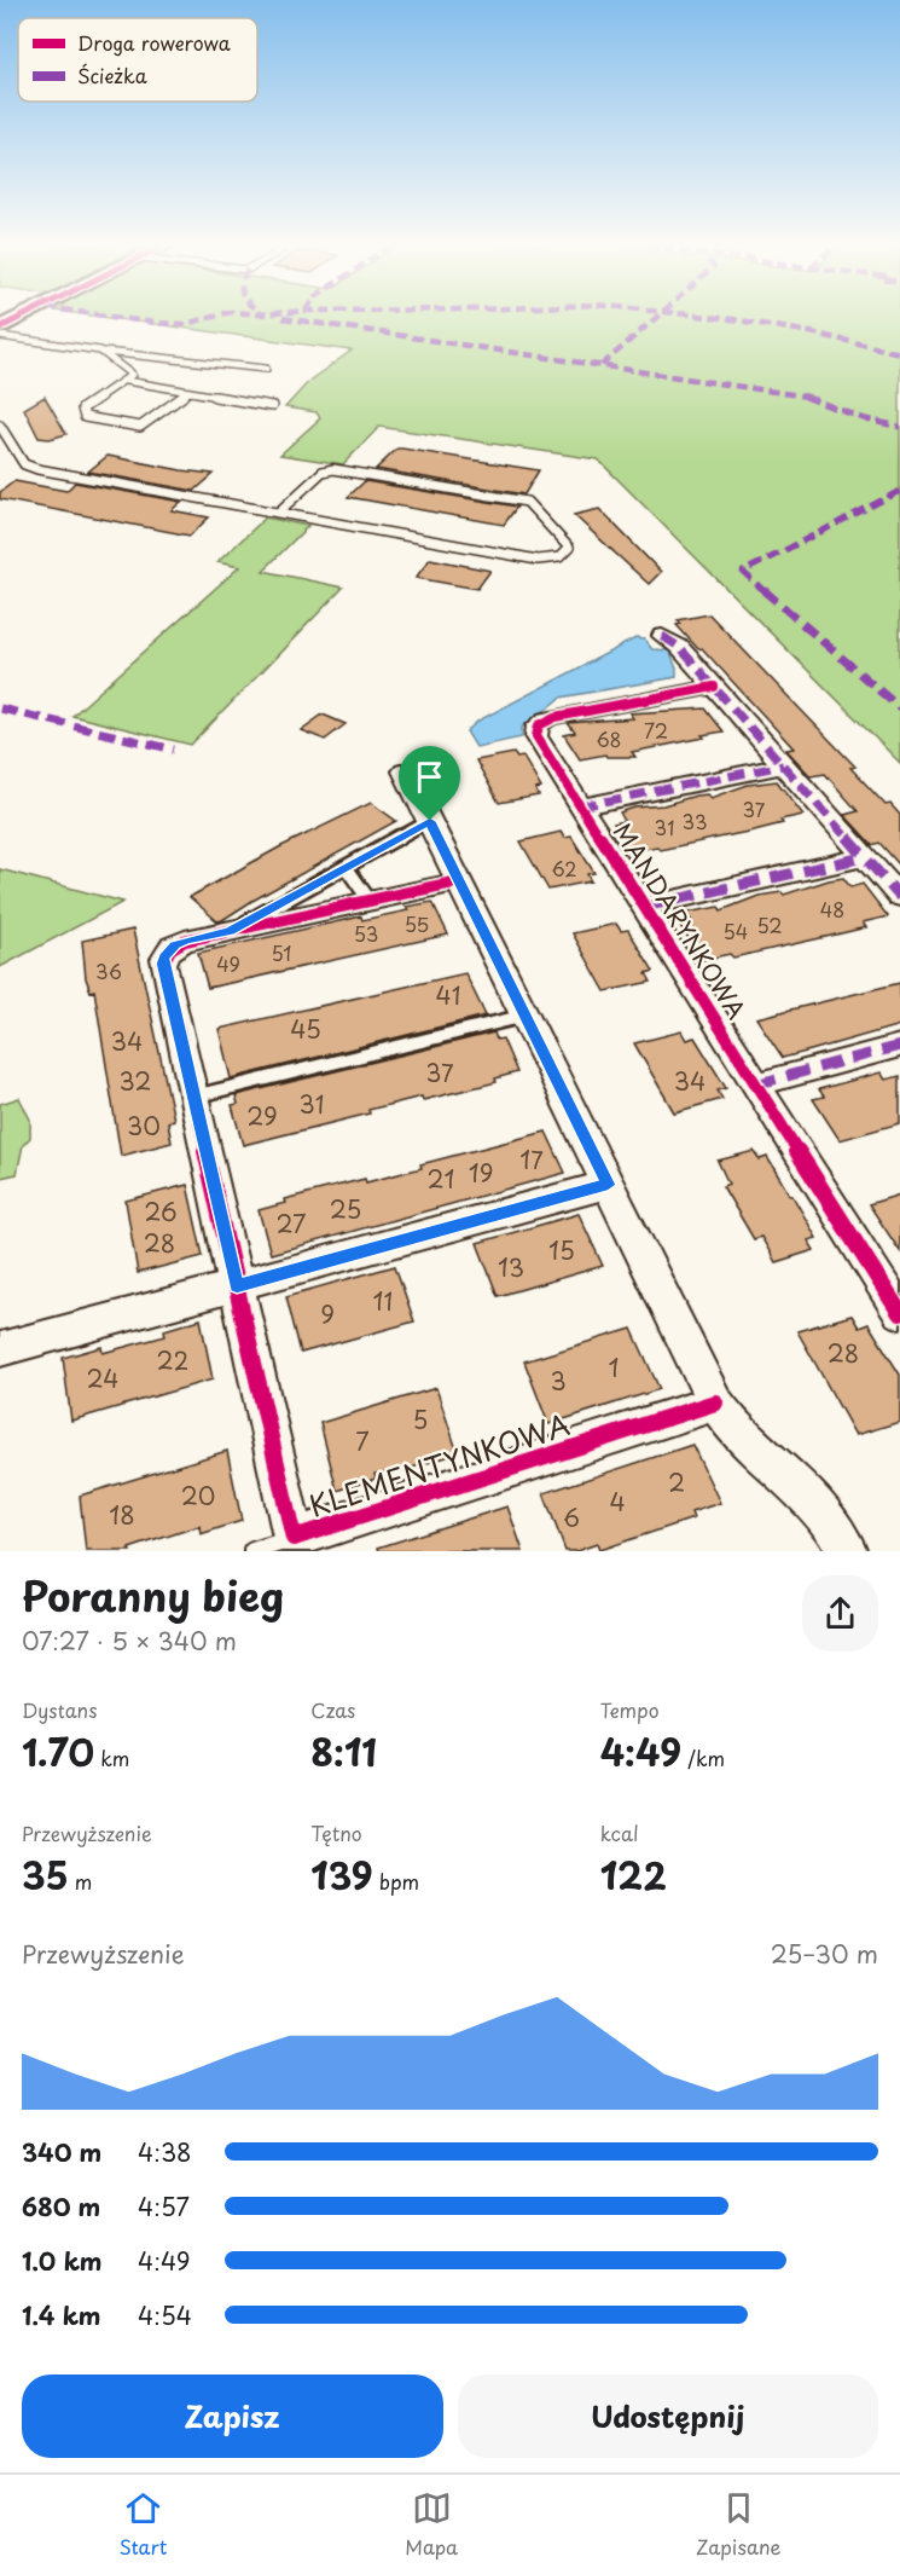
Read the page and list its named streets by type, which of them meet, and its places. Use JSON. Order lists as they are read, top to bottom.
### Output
{
  "streets": {
    "street": ["MANDARYNKOWA", "KLEMENTYNKOWA"]
  },
  "house_numbers": [
    "72",
    "68",
    "37",
    "33",
    "31",
    "62",
    "48",
    "55",
    "52",
    "54",
    "53",
    "51",
    "49",
    "36",
    "41",
    "45",
    "34",
    "37",
    "32",
    "34",
    "31",
    "29",
    "30",
    "17",
    "19",
    "21",
    "25",
    "26",
    "27",
    "28",
    "15",
    "13",
    "11",
    "9",
    "28",
    "22",
    "1",
    "24",
    "3",
    "5",
    "7",
    "2",
    "20",
    "4",
    "18",
    "6"
  ],
  "legend": ["Droga rowerowa", "Ścieżka"],
  "page": {
    "heading": ["Poranny bieg", "07:27 · 5 × 340 m"],
    "stats": [
      ["Dystans", "1.70 km"],
      ["Czas", "8:11"],
      ["Tempo", "4:49 /km"],
      ["Przewyższenie", "35 m"],
      ["Tętno", "139 bpm"],
      ["kcal", "122"]
    ],
    "chart": ["Przewyższenie", "25–30 m"],
    "list": [
      {
        "name": "340 m",
        "note": "4:38"
      },
      {
        "name": "680 m",
        "note": "4:57"
      },
      {
        "name": "1.0 km",
        "note": "4:49"
      },
      {
        "name": "1.4 km",
        "note": "4:54"
      }
    ],
    "buttons": ["Zapisz", "Udostępnij"],
    "tabs": ["Start", "Mapa", "Zapisane"]
  }
}
